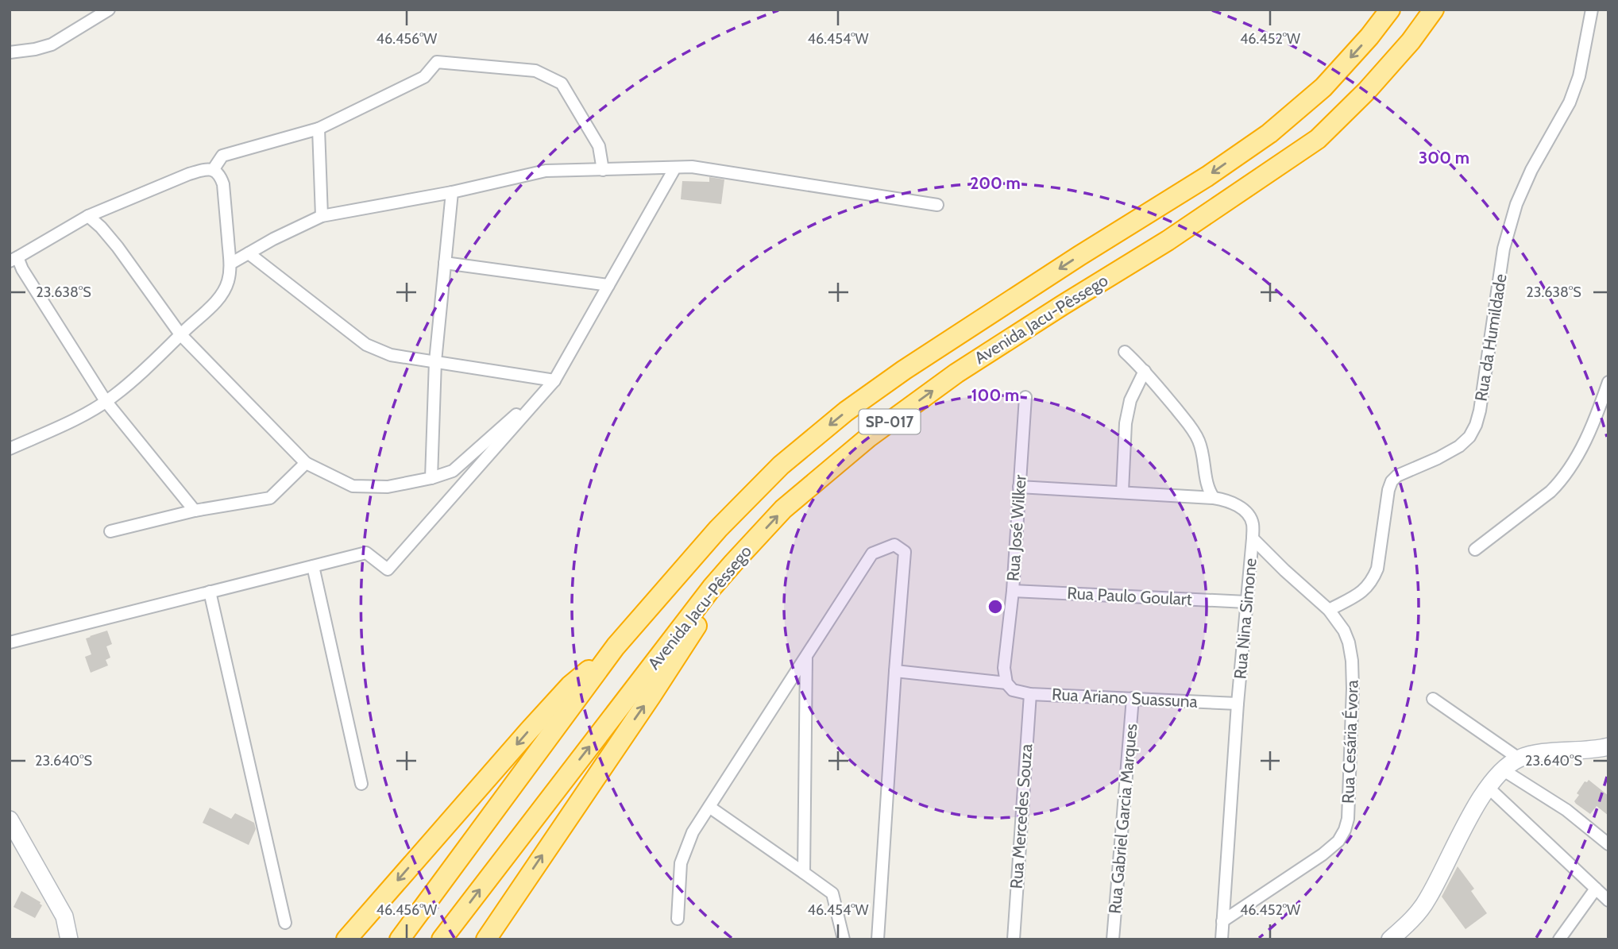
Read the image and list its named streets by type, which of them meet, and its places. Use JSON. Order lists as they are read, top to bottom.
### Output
{
  "streets": {
    "highway": ["Avenida Jacu-Pêssego", "SP-017"],
    "street": [
      "Rua da Humildade",
      "Rua José Wilker",
      "Rua Paulo Goulart",
      "Rua Nina Simone",
      "Rua Ariano Suassuna",
      "Rua Cesária Évora",
      "Rua Mercedes Souza",
      "Rua Gabriel Garcia Marques"
    ]
  },
  "crossings": [
    ["Rua da Humildade", "Rua Cesária Évora"],
    ["Rua José Wilker", "Rua Paulo Goulart"],
    ["Rua José Wilker", "Rua Nina Simone"],
    ["Rua José Wilker", "Rua Ariano Suassuna"],
    ["Rua Paulo Goulart", "Rua Nina Simone"],
    ["Rua Nina Simone", "Rua Ariano Suassuna"],
    ["Rua Nina Simone", "Rua Cesária Évora"],
    ["Rua Ariano Suassuna", "Rua Mercedes Souza"],
    ["Rua Ariano Suassuna", "Rua Gabriel Garcia Marques"]
  ],
  "coordinates": [
    "46.456°W",
    "46.454°W",
    "46.452°W",
    "23.638°S",
    "23.640°S"
  ],
  "rings": ["300 m", "200 m", "100 m"]
}
